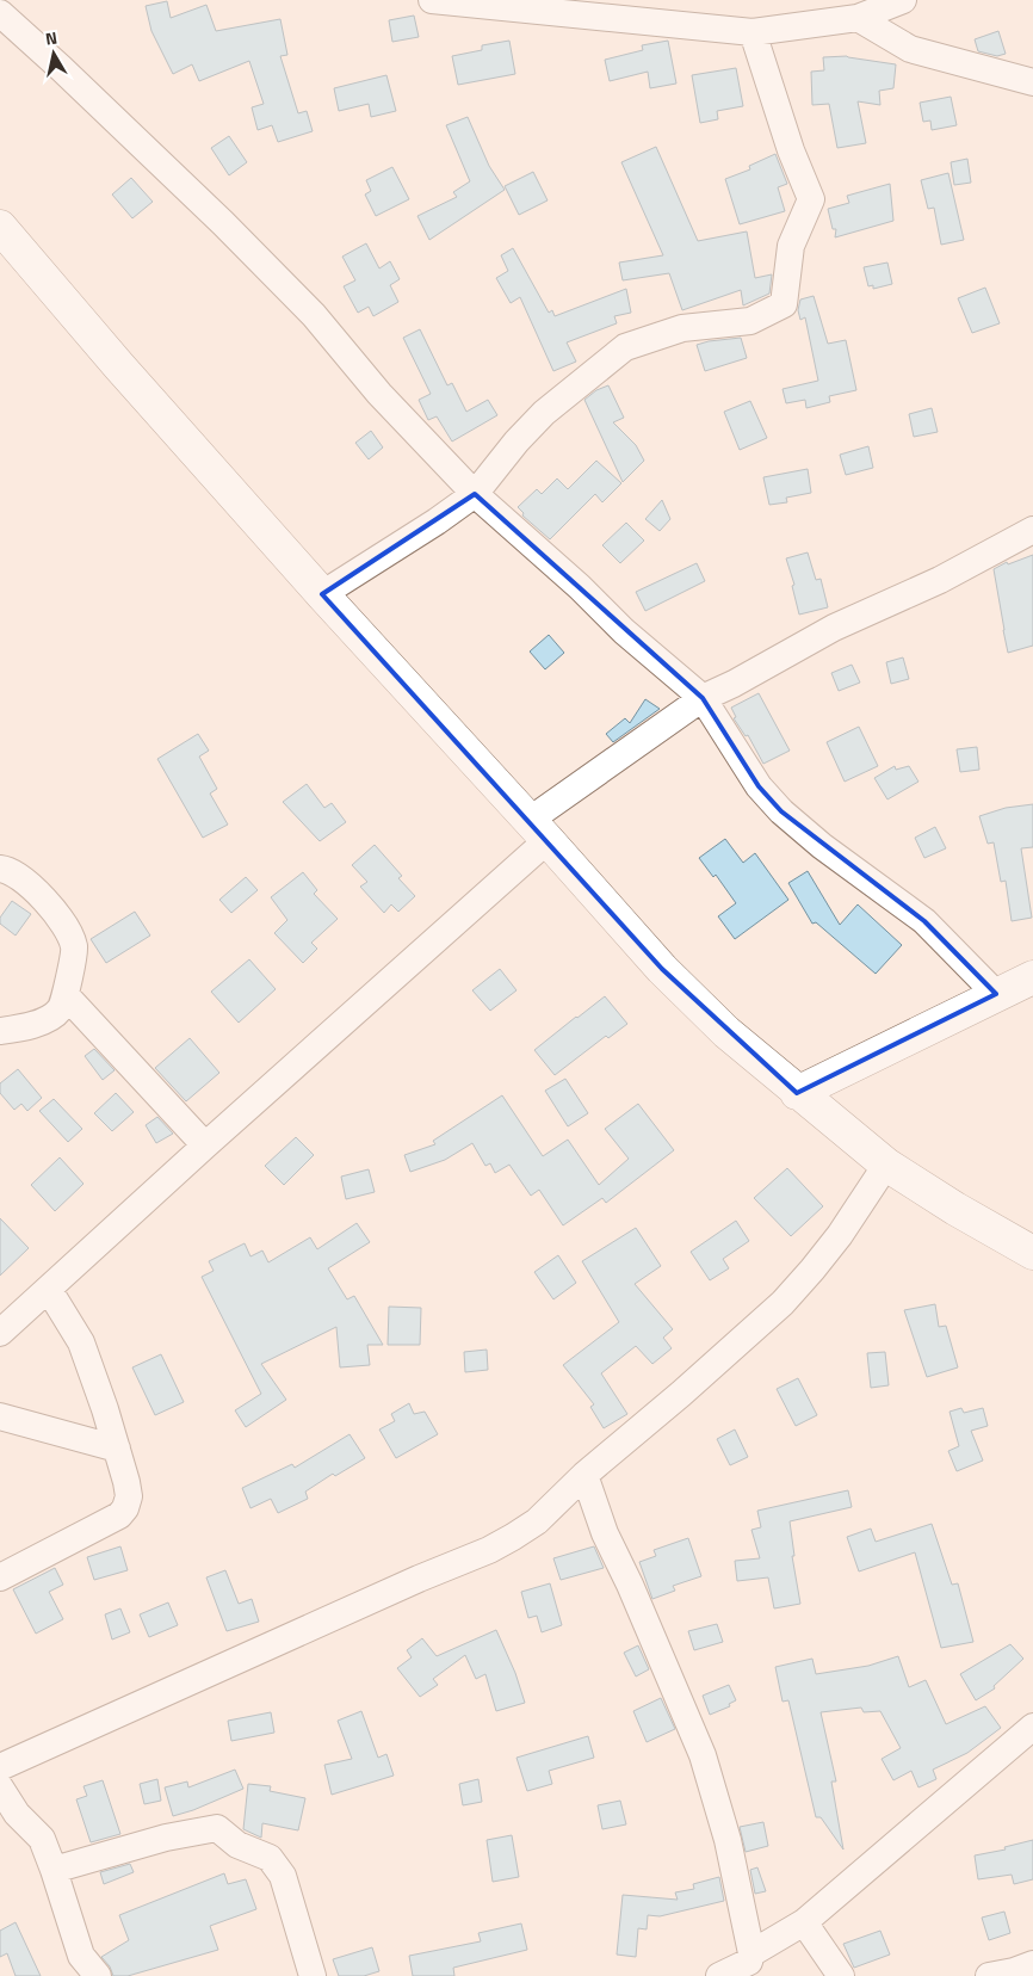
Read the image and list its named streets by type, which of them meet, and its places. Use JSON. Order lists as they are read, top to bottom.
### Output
{
  "north": "top"
}
